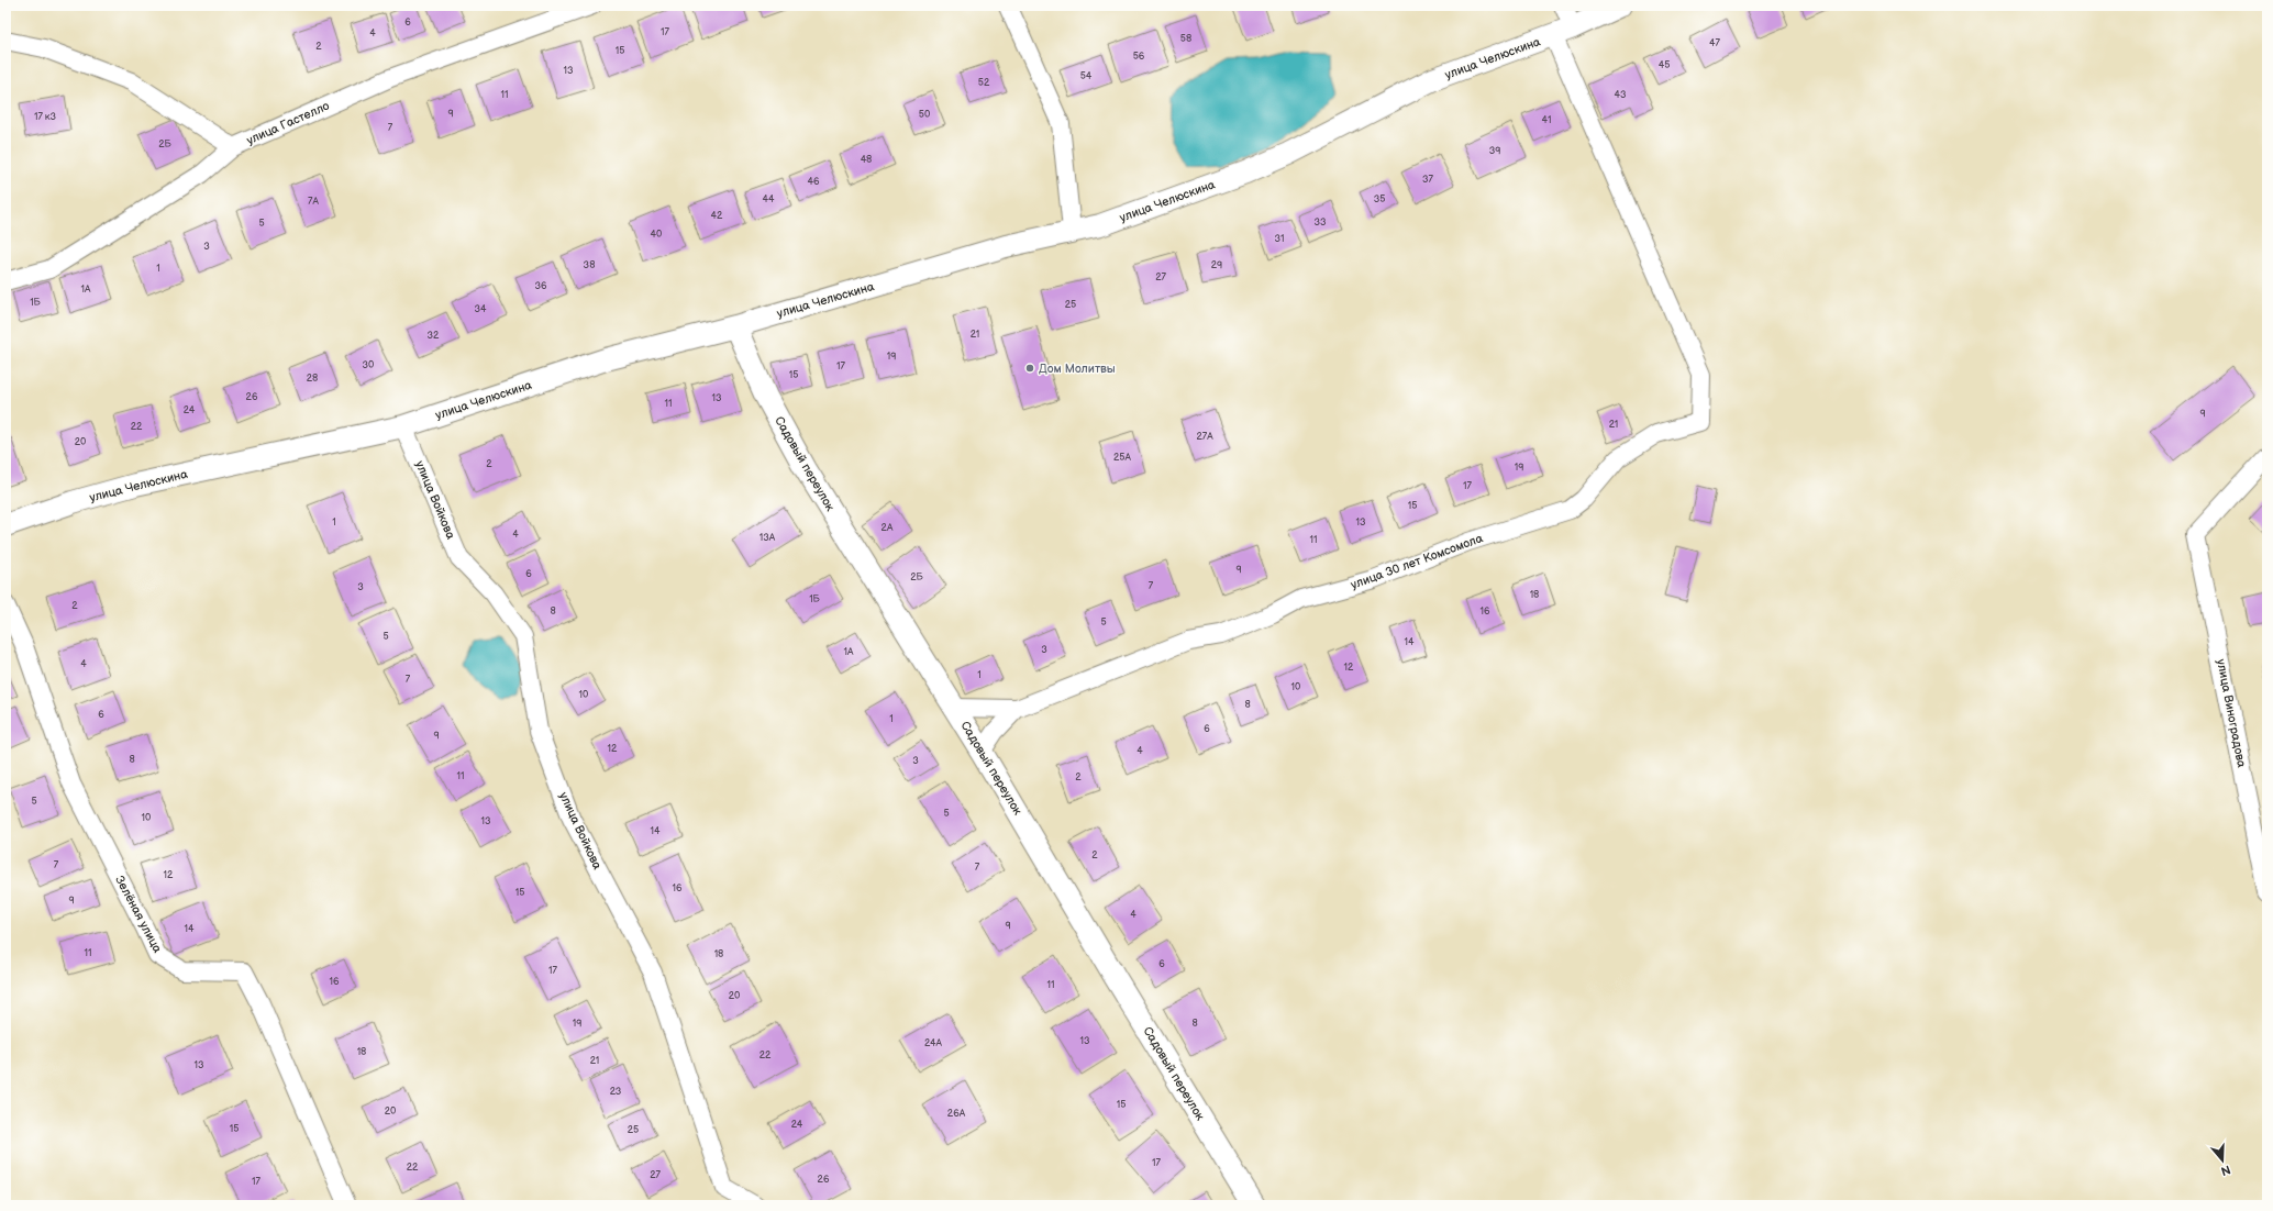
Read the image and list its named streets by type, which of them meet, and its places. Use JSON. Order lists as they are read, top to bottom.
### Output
{
  "streets": {
    "street": [
      "улица Челюскина",
      "улица Гастелло",
      "Садовый переулок",
      "улица Войкова",
      "улица 30 лет Комсомола",
      "улица Виноградова",
      "Зелёная улица"
    ]
  },
  "crossings": [
    ["улица Челюскина", "Садовый переулок"],
    ["улица Челюскина", "улица Войкова"],
    ["улица Челюскина", "улица 30 лет Комсомола"],
    ["Садовый переулок", "улица 30 лет Комсомола"]
  ],
  "places": ["Дом Молитвы"],
  "house_numbers": [
    "6",
    "17",
    "4",
    "58",
    "47",
    "2",
    "15",
    "56",
    "45",
    "13",
    "54",
    "52",
    "11",
    "43",
    "9",
    "50",
    "17 к3",
    "41",
    "7",
    "2Б",
    "39",
    "48",
    "37",
    "46",
    "44",
    "35",
    "7А",
    "42",
    "33",
    "5",
    "40",
    "31",
    "3",
    "38",
    "29",
    "1",
    "27",
    "36",
    "1А",
    "1Б",
    "25",
    "34",
    "21",
    "32",
    "19",
    "30",
    "17",
    "15",
    "28",
    "26",
    "13",
    "11",
    "24",
    "9",
    "21",
    "22",
    "27А",
    "20",
    "25А",
    "2",
    "19",
    "17",
    "15",
    "1",
    "13",
    "2А",
    "4",
    "13А",
    "11",
    "9",
    "6",
    "2Б",
    "7",
    "3",
    "18",
    "1Б",
    "2",
    "8",
    "16",
    "5",
    "5",
    "14",
    "3",
    "1А",
    "4",
    "12",
    "1",
    "7",
    "10",
    "10",
    "8",
    "6",
    "1",
    "6",
    "9",
    "12",
    "4",
    "8",
    "3",
    "11",
    "2",
    "5",
    "5",
    "10",
    "13",
    "14",
    "2",
    "7",
    "7",
    "12",
    "16",
    "15",
    "9",
    "4",
    "9",
    "14",
    "11",
    "18",
    "6",
    "17",
    "16",
    "11",
    "20",
    "19",
    "8",
    "13",
    "24А",
    "18",
    "22",
    "21",
    "13",
    "23",
    "15",
    "20",
    "26А",
    "24",
    "15",
    "25",
    "17",
    "22",
    "27",
    "26",
    "17"
  ],
  "north": "bottom"
}
